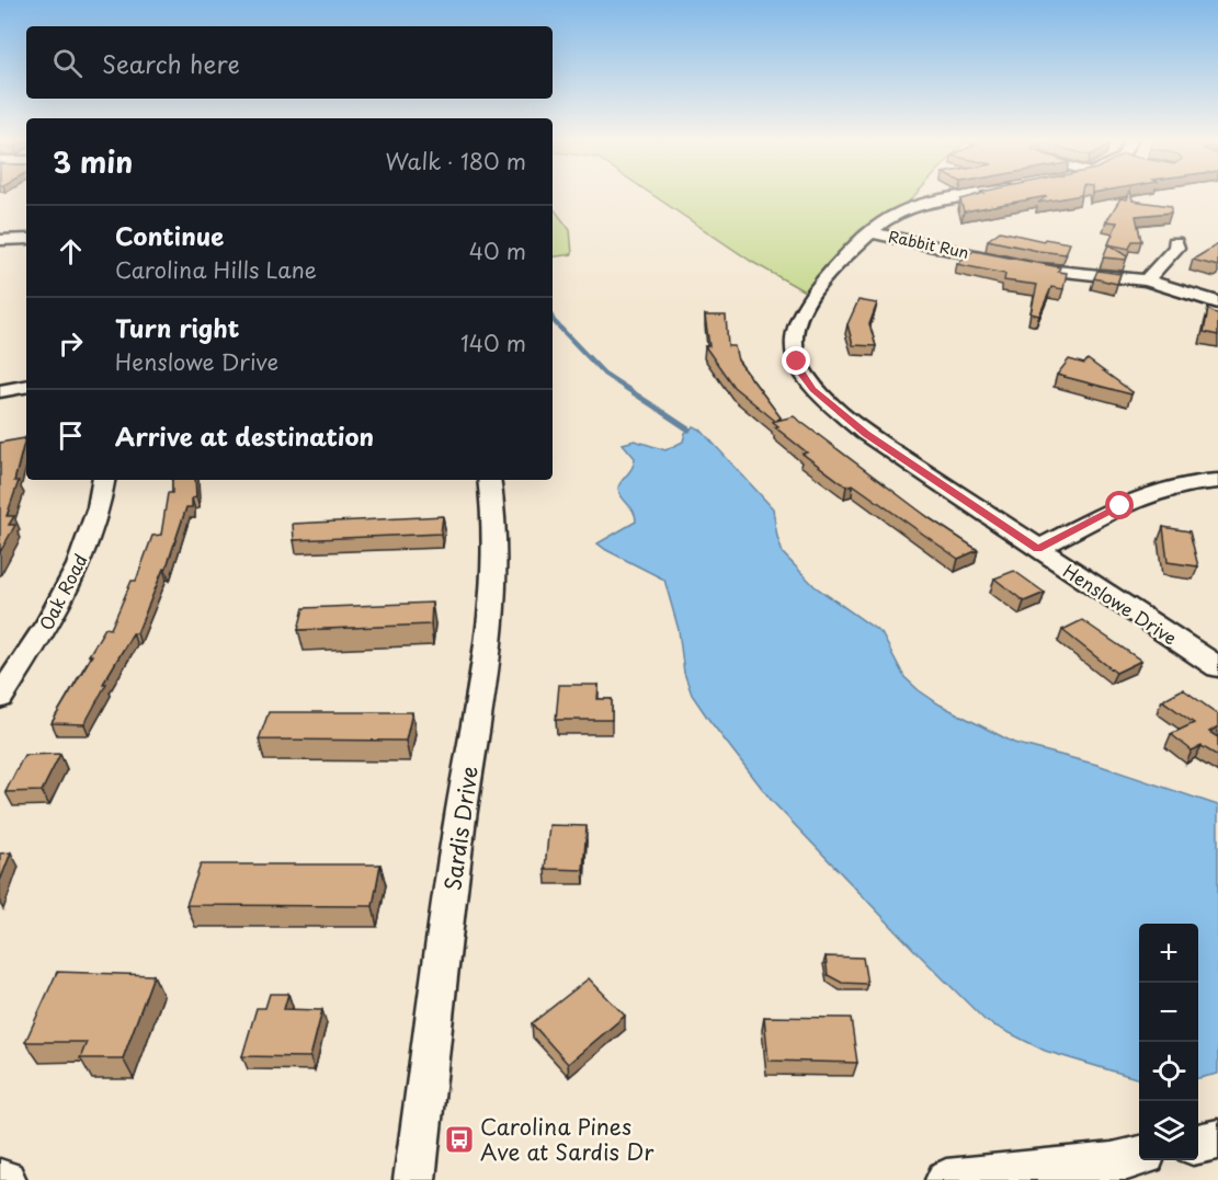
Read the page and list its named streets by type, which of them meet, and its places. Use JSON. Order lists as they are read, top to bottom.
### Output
{
  "streets": {
    "street": [
      "Rabbit Run",
      "Oak Road",
      "Henslowe Drive",
      "Sardis Drive"
    ]
  },
  "crossings": [
    ["Rabbit Run", "Henslowe Drive"]
  ],
  "places": {
    "bus stop": ["Carolina Pines Ave at Sardis Dr"]
  },
  "page": {
    "search": "Search here",
    "heading": ["3 min", "Walk · 180 m"],
    "list": [
      ["Continue", "Carolina Hills Lane", "40 m"],
      ["Turn right", "Henslowe Drive", "140 m"],
      "Arrive at destination"
    ],
    "map_buttons": ["+", "−"]
  }
}
